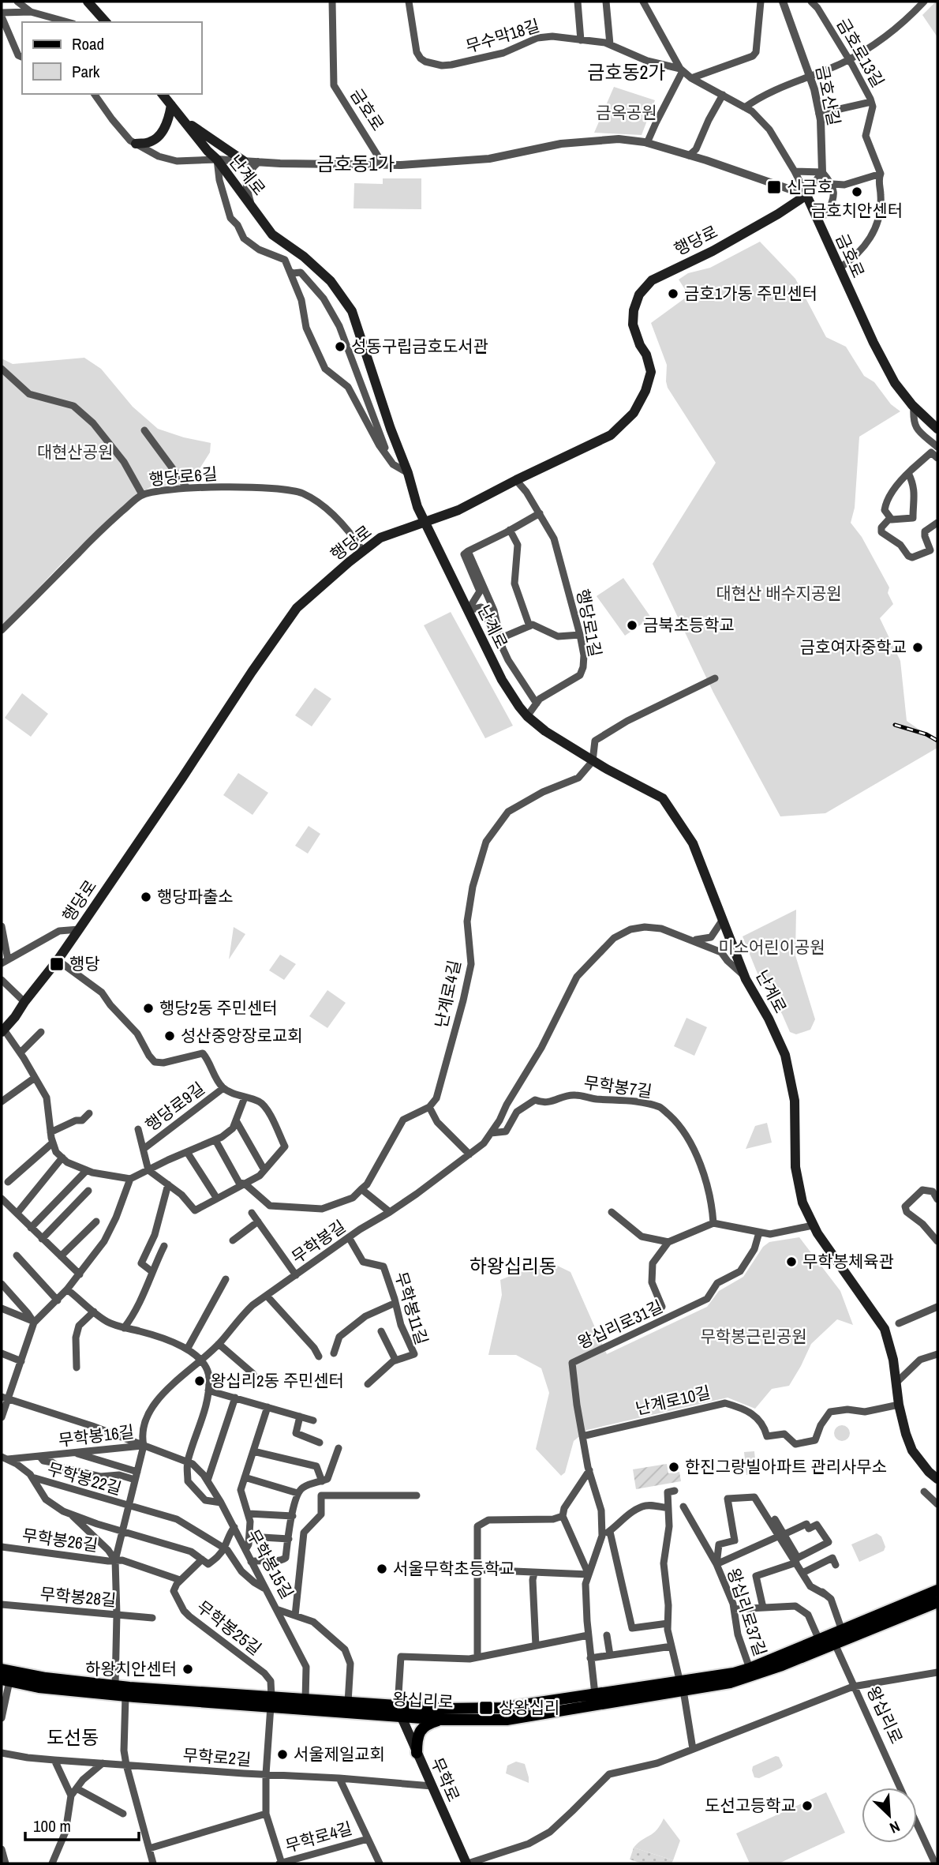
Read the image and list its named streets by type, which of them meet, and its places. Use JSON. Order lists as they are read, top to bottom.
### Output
{
  "streets": {
    "main road": [
      "금호로",
      "난계로",
      "행당로",
      "왕십리로",
      "무학로"
    ],
    "street": [
      "무수막18길",
      "금호로13길",
      "금호산길",
      "행당로6길",
      "행당로1길",
      "난계로4길",
      "무학봉7길",
      "행당로9길",
      "무학봉길",
      "무학봉11길",
      "왕십리로31길",
      "난계로10길",
      "무학봉16길",
      "무학봉22길",
      "무학봉26길",
      "무학봉15길",
      "무학봉28길",
      "왕십리로37길",
      "무학봉25길",
      "무학로2길",
      "무학로4길"
    ]
  },
  "crossings": [
    ["금호로13길", "금호로"],
    ["금호로", "행당로"],
    ["난계로", "행당로"],
    ["난계로", "행당로1길"],
    ["난계로", "난계로4길"],
    ["난계로", "무학봉길"],
    ["난계로", "난계로10길"],
    ["행당로", "행당로6길"],
    ["행당로", "행당로1길"],
    ["행당로", "행당로9길"],
    ["무학봉7길", "무학봉길"],
    ["무학봉길", "무학봉11길"],
    ["무학봉길", "무학봉16길"],
    ["무학봉길", "무학봉22길"],
    ["무학봉길", "무학봉26길"],
    ["무학봉길", "무학봉15길"],
    ["무학봉길", "무학봉28길"],
    ["무학봉길", "왕십리로"],
    ["왕십리로31길", "난계로10길"],
    ["왕십리로31길", "왕십리로"],
    ["무학봉16길", "무학봉15길"],
    ["무학봉15길", "왕십리로"],
    ["왕십리로37길", "왕십리로"],
    ["무학봉25길", "왕십리로"],
    ["왕십리로", "무학로"],
    ["무학로2길", "무학로"]
  ],
  "districts": [
    "금호동2가",
    "금호동1가",
    "하왕십리동",
    "도선동"
  ],
  "parks": [
    "금옥공원",
    "대현산공원",
    "대현산 배수지공원",
    "미소어린이공원",
    "무학봉근린공원"
  ],
  "places": {
    "transit": ["신금호", "행당", "상왕십리"],
    "other": [
      "금호치안센터",
      "금호1가동 주민센터",
      "성동구립금호도서관",
      "금북초등학교",
      "금호여자중학교",
      "행당파출소",
      "행당2동 주민센터",
      "성산중앙장로교회",
      "무학봉체육관",
      "왕십리2동 주민센터",
      "한진그랑빌아파트 관리사무소",
      "서울무학초등학교",
      "하왕치안센터",
      "서울제일교회",
      "도선고등학교"
    ]
  },
  "legend": ["Road", "Park"],
  "scale_bar": "100 m",
  "north": "bottom right"
}
